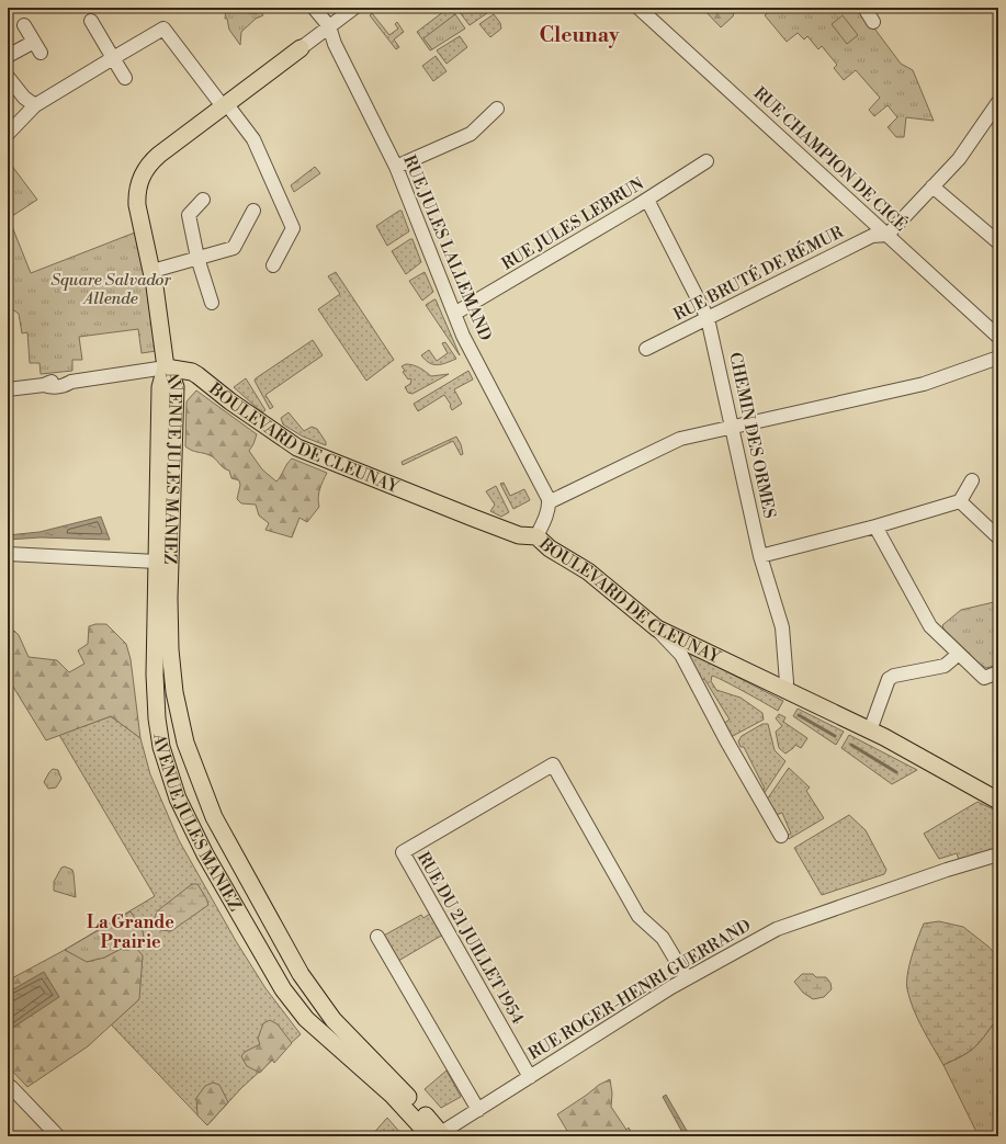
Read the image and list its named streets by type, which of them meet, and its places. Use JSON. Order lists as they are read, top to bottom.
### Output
{
  "streets": {
    "main road": ["BOULEVARD DE CLEUNAY", "AVENUE JULES MANIEZ"],
    "street": [
      "RUE CHAMPION DE CICÉ",
      "RUE JULES LEBRUN",
      "RUE JULES LALLEMAND",
      "RUE BRUTÉ DE RÉMUR",
      "CHEMIN DES ORMES",
      "RUE DU 21 JUILLET 1954",
      "RUE ROGER-HENRI GUERRAND"
    ]
  },
  "crossings": [
    ["RUE CHAMPION DE CICÉ", "RUE BRUTÉ DE RÉMUR"],
    ["RUE JULES LEBRUN", "RUE JULES LALLEMAND"],
    ["RUE JULES LEBRUN", "CHEMIN DES ORMES"],
    ["RUE BRUTÉ DE RÉMUR", "CHEMIN DES ORMES"],
    ["CHEMIN DES ORMES", "BOULEVARD DE CLEUNAY"],
    ["BOULEVARD DE CLEUNAY", "AVENUE JULES MANIEZ"],
    ["AVENUE JULES MANIEZ", "RUE ROGER-HENRI GUERRAND"],
    ["RUE DU 21 JUILLET 1954", "RUE ROGER-HENRI GUERRAND"]
  ],
  "districts": ["Cleunay", "La Grande Prairie"],
  "parks": ["Square Salvador Allende"]
}
